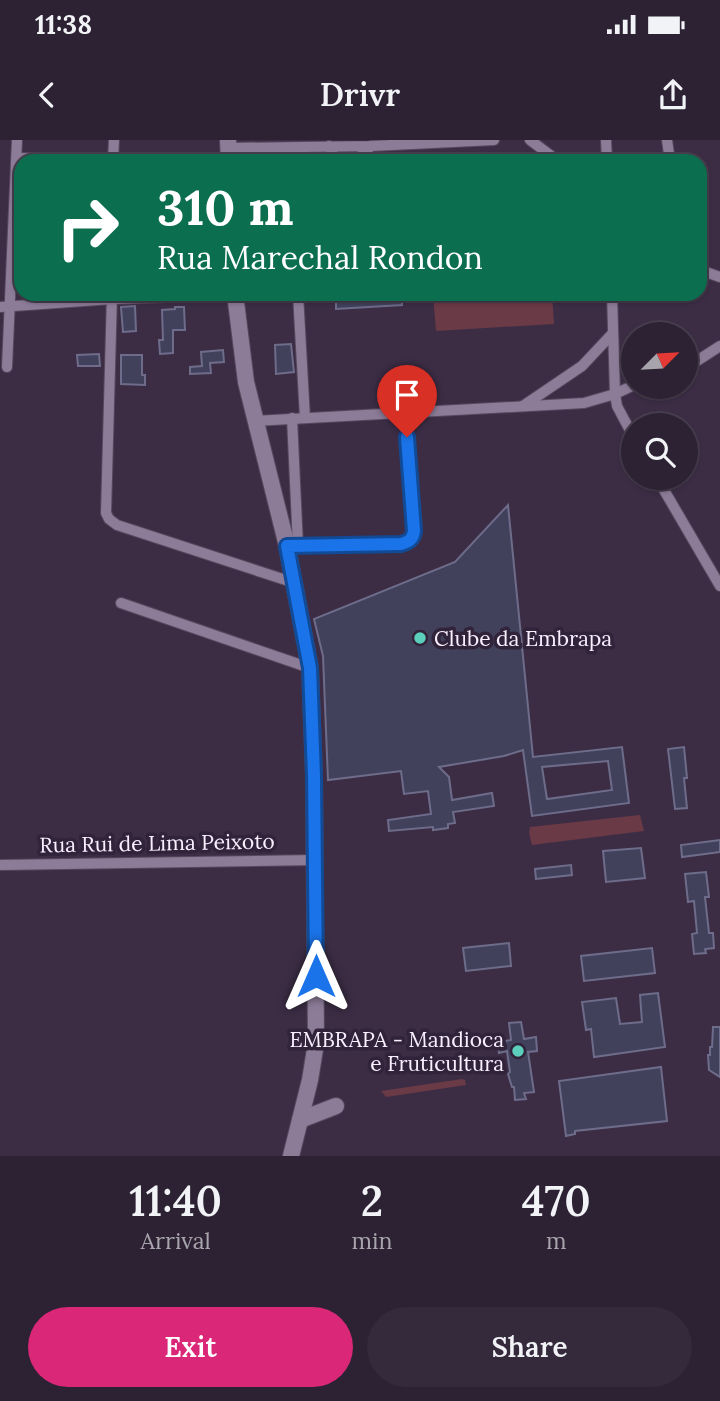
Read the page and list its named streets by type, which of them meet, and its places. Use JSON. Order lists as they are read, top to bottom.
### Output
{
  "streets": {
    "street": ["Rua Rui de Lima Peixoto"]
  },
  "places": ["Clube da Embrapa", "EMBRAPA - Mandioca e Fruticultura"],
  "north": "top right",
  "page": {
    "status": "11:38",
    "header": "Drivr",
    "turn": ["310 m", "Rua Marechal Rondon"],
    "eta": [
      "11:40",
      "Arrival",
      "2",
      "min",
      "470",
      "m"
    ],
    "buttons": ["Exit", "Share"]
  }
}
